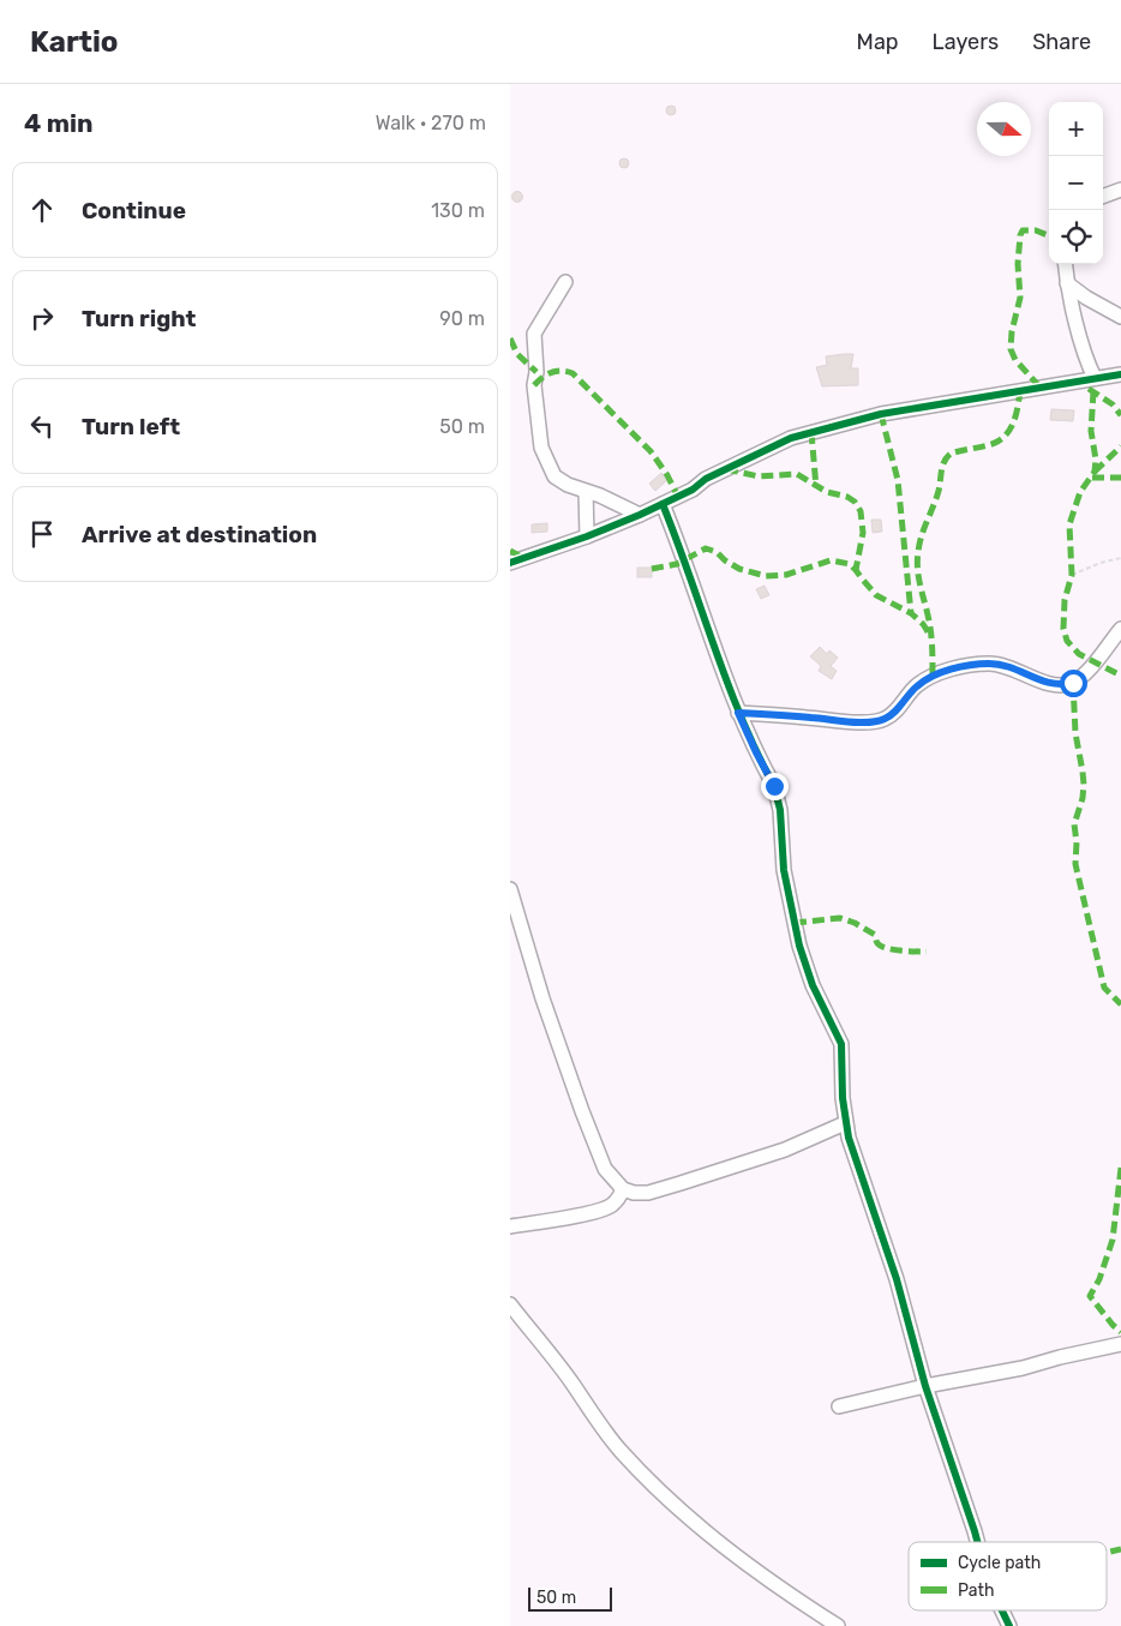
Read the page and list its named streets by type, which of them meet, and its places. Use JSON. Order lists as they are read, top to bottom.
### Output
{
  "legend": ["Cycle path", "Path"],
  "scale_bar": "50 m",
  "north": "right",
  "page": {
    "header": "Kartio",
    "nav": ["Map", "Layers", "Share"],
    "heading": ["4 min", "Walk · 270 m"],
    "map_buttons": ["+", "−"],
    "list": [
      ["Continue", "130 m"],
      ["Turn right", "90 m"],
      ["Turn left", "50 m"],
      "Arrive at destination"
    ],
    "scale": "50 m"
  }
}
